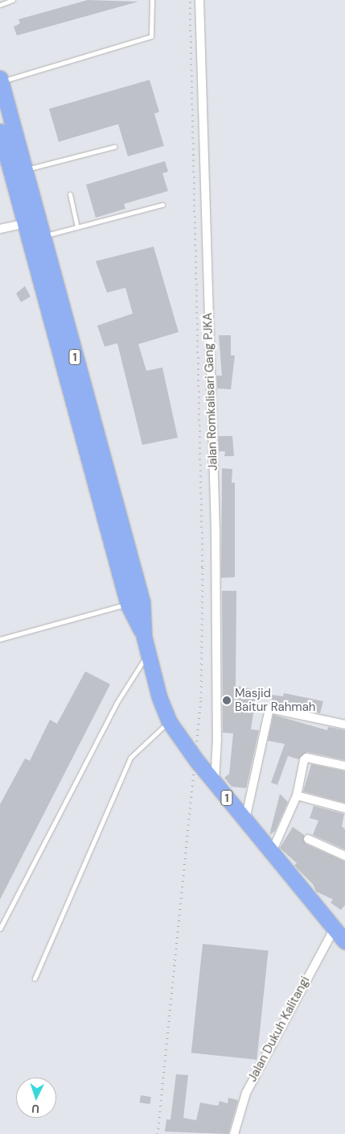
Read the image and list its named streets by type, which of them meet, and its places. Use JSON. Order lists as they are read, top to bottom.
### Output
{
  "streets": {
    "highway": ["1"],
    "street": ["Jalan Romkalisari Gang PJKA", "Jalan Dukuh Kalitangi"]
  },
  "crossings": [
    ["1", "Jalan Romkalisari Gang PJKA"],
    ["1", "Jalan Dukuh Kalitangi"]
  ],
  "places": ["Masjid Baitur Rahmah"],
  "north": "bottom"
}
